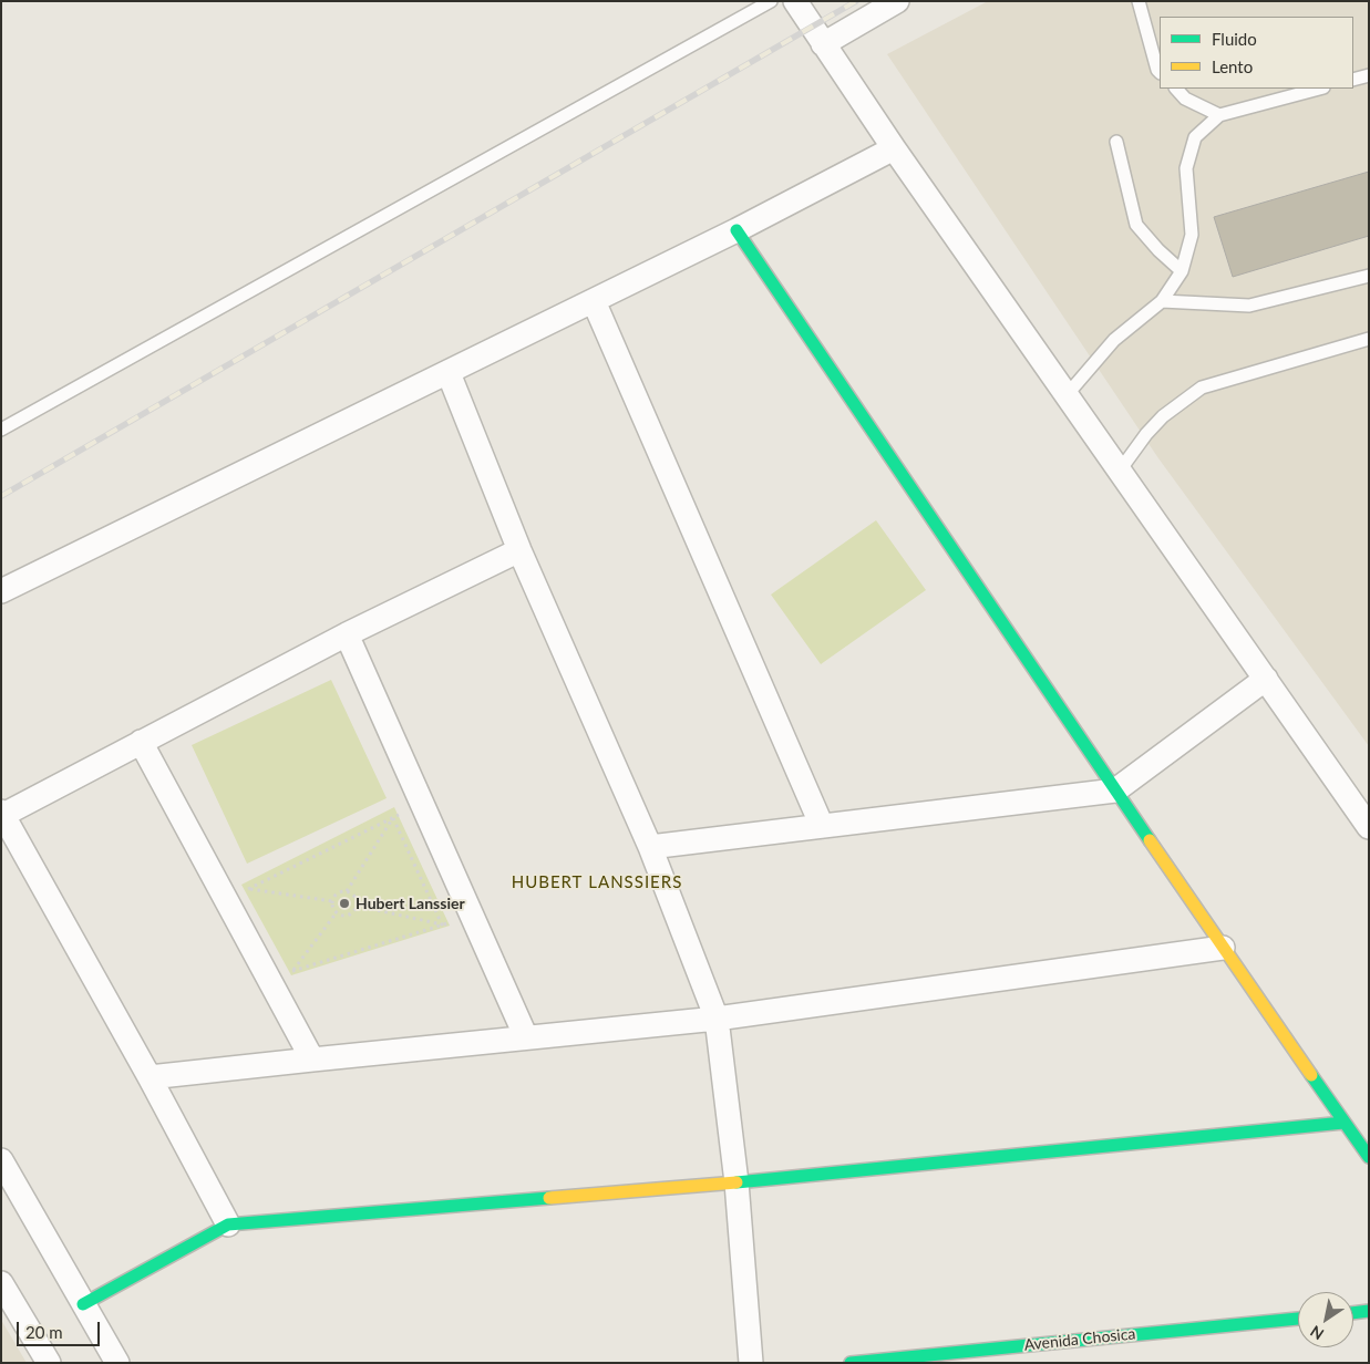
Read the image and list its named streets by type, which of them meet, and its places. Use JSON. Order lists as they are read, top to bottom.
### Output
{
  "streets": {
    "street": ["Avenida Chosica"]
  },
  "districts": ["HUBERT LANSSIERS"],
  "places": ["Hubert Lanssier"],
  "legend": ["Fluido", "Lento"],
  "scale_bar": "20 m",
  "north": "bottom left"
}
